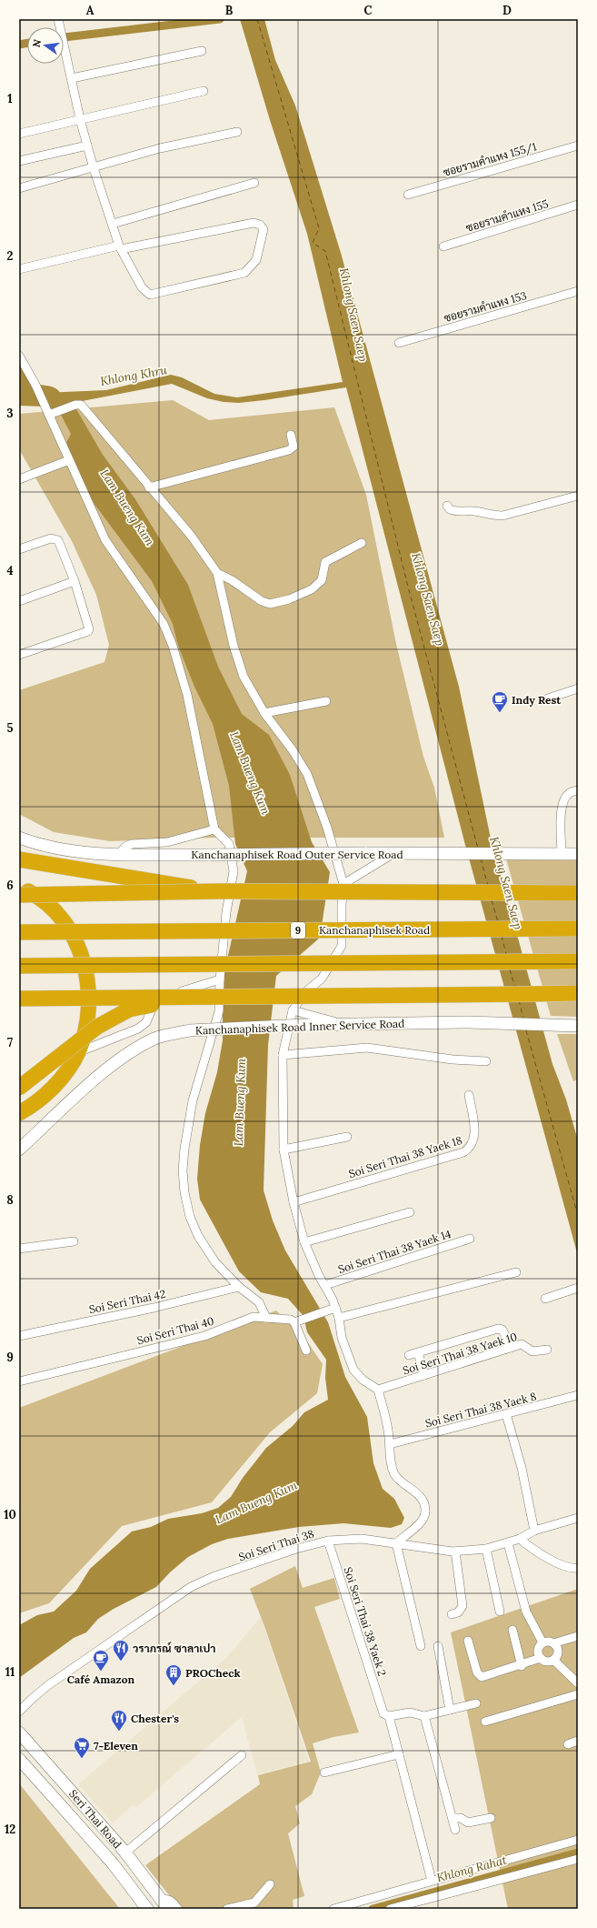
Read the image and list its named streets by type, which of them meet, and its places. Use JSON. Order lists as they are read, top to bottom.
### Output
{
  "streets": {
    "highway": ["Kanchanaphisek Road", "9"],
    "main road": ["Kanchanaphisek Road Outer Service Road", "Kanchanaphisek Road Inner Service Road", "Seri Thai Road"],
    "street": [
      "ซอยรามคำแหง 155/1",
      "ซอยรามคำแหง 155",
      "ซอยรามคำแหง 153",
      "Soi Seri Thai 38 Yaek 18",
      "Soi Seri Thai 38 Yaek 14",
      "Soi Seri Thai 42",
      "Soi Seri Thai 40",
      "Soi Seri Thai 38 Yaek 10",
      "Soi Seri Thai 38 Yaek 8",
      "Soi Seri Thai 38",
      "Soi Seri Thai 38 Yaek 2"
    ]
  },
  "crossings": [
    ["Soi Seri Thai 38", "Soi Seri Thai 38 Yaek 2"]
  ],
  "water": [
    "Khlong Saen Saep",
    "Khlong Khru",
    "Lam Bueng Kum",
    "Khlong Rahat"
  ],
  "places": {
    "cafe": ["Indy Rest", "Café Amazon"],
    "restaurant": ["วราภรณ์ ซาลาเปา", "Chester's"],
    "building": ["PROCheck"],
    "supermarket": ["7-Eleven"]
  },
  "north": "left",
  "grid": {
    "columns": [
      "A",
      "B",
      "C",
      "D"
    ],
    "rows": [
      "1",
      "2",
      "3",
      "4",
      "5",
      "6",
      "7",
      "8",
      "9",
      "10",
      "11",
      "12"
    ]
  }
}
